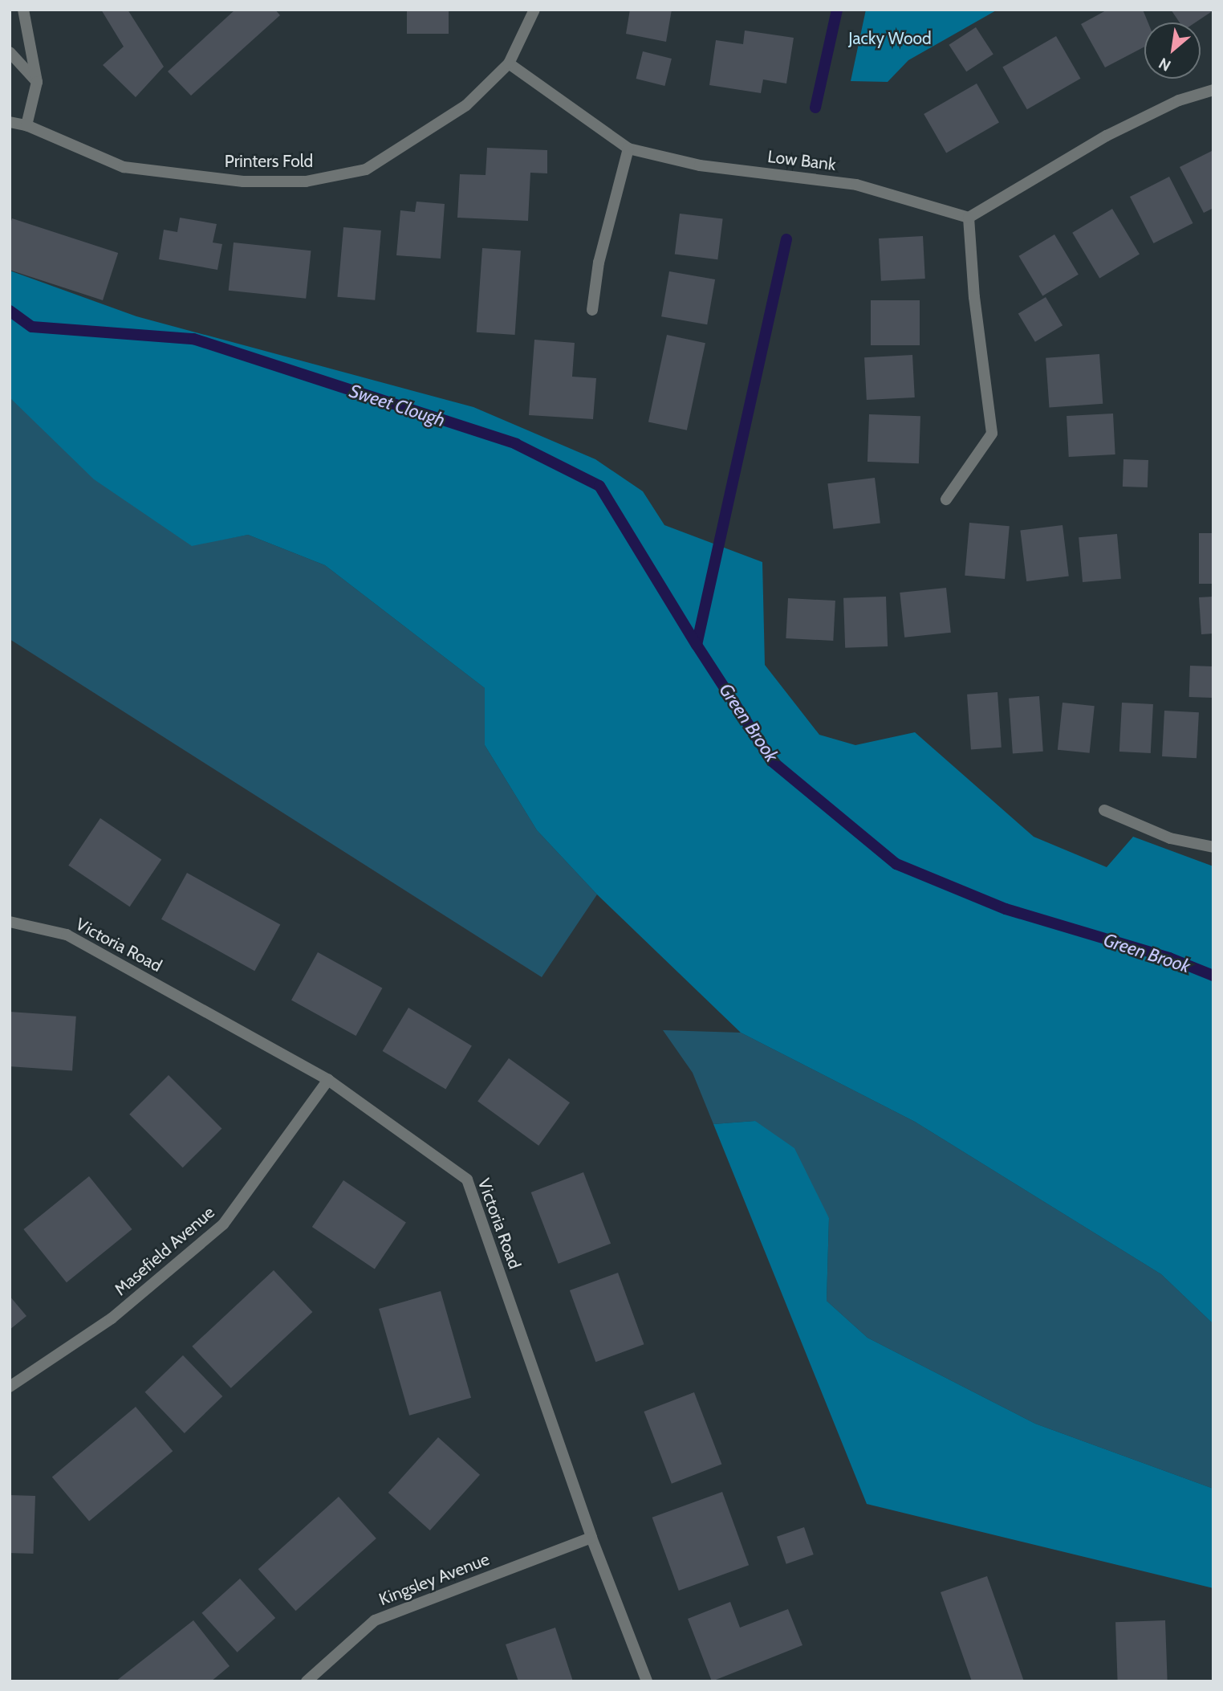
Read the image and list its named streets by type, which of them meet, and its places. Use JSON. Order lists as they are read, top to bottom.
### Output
{
  "streets": {
    "street": [
      "Low Bank",
      "Printers Fold",
      "Victoria Road",
      "Masefield Avenue",
      "Kingsley Avenue"
    ]
  },
  "crossings": [
    ["Low Bank", "Printers Fold"],
    ["Victoria Road", "Masefield Avenue"],
    ["Victoria Road", "Kingsley Avenue"]
  ],
  "water": ["Sweet Clough", "Green Brook"],
  "parks": ["Jacky Wood"],
  "north": "bottom left"
}
